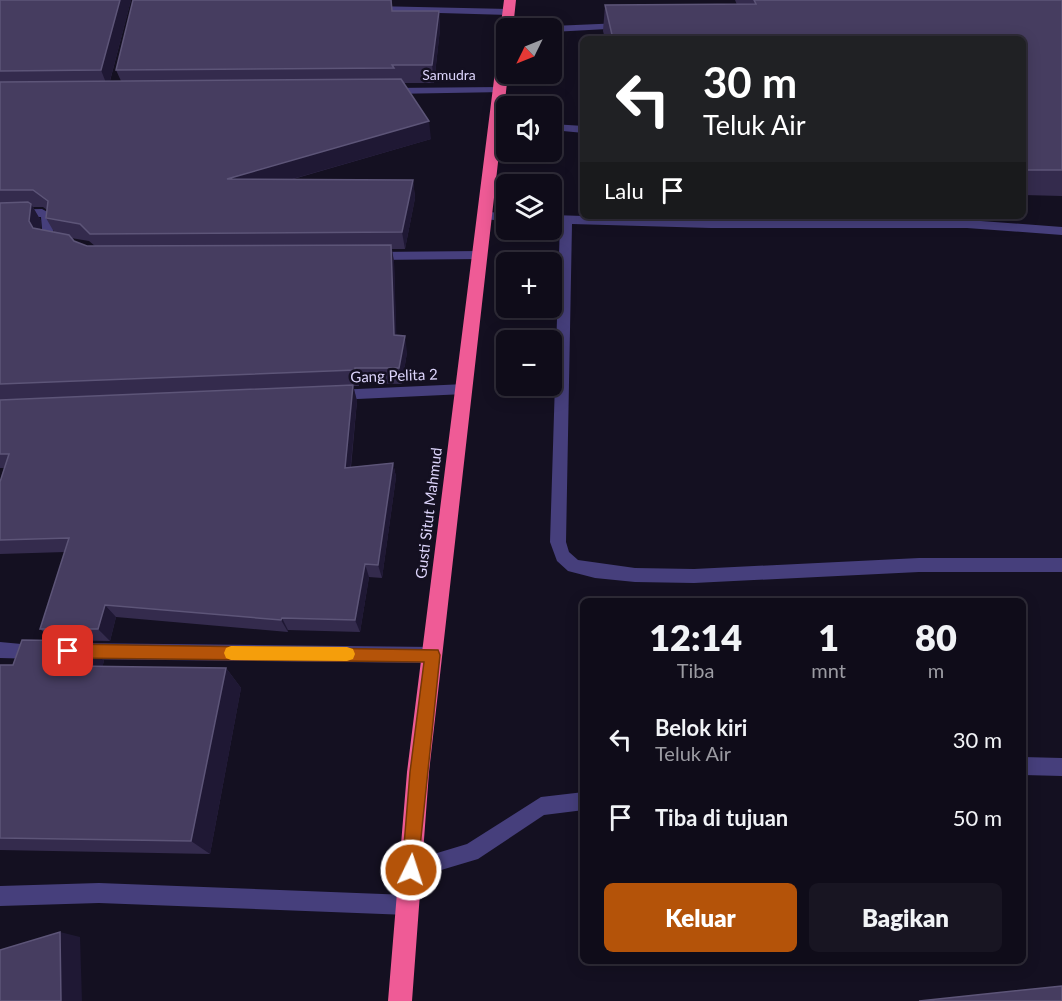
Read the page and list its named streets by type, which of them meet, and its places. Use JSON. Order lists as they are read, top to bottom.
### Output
{
  "streets": {
    "highway": ["Gusti Situt Mahmud"],
    "street": ["Samudra", "Gang Pelita 2"]
  },
  "crossings": [
    ["Samudra", "Gusti Situt Mahmud"],
    ["Gang Pelita 2", "Gusti Situt Mahmud"]
  ],
  "north": "bottom left",
  "page": {
    "map_buttons": ["+", "−"],
    "turn": ["30 m", "Teluk Air"],
    "then": "Lalu",
    "eta": [
      "12:14",
      "Tiba",
      "1",
      "mnt",
      "80",
      "m"
    ],
    "list": [
      {
        "name": "Belok kiri",
        "note": "Teluk Air",
        "value": "30 m"
      },
      {
        "name": "Tiba di tujuan",
        "value": "50 m"
      }
    ],
    "buttons": ["Keluar", "Bagikan"]
  }
}
